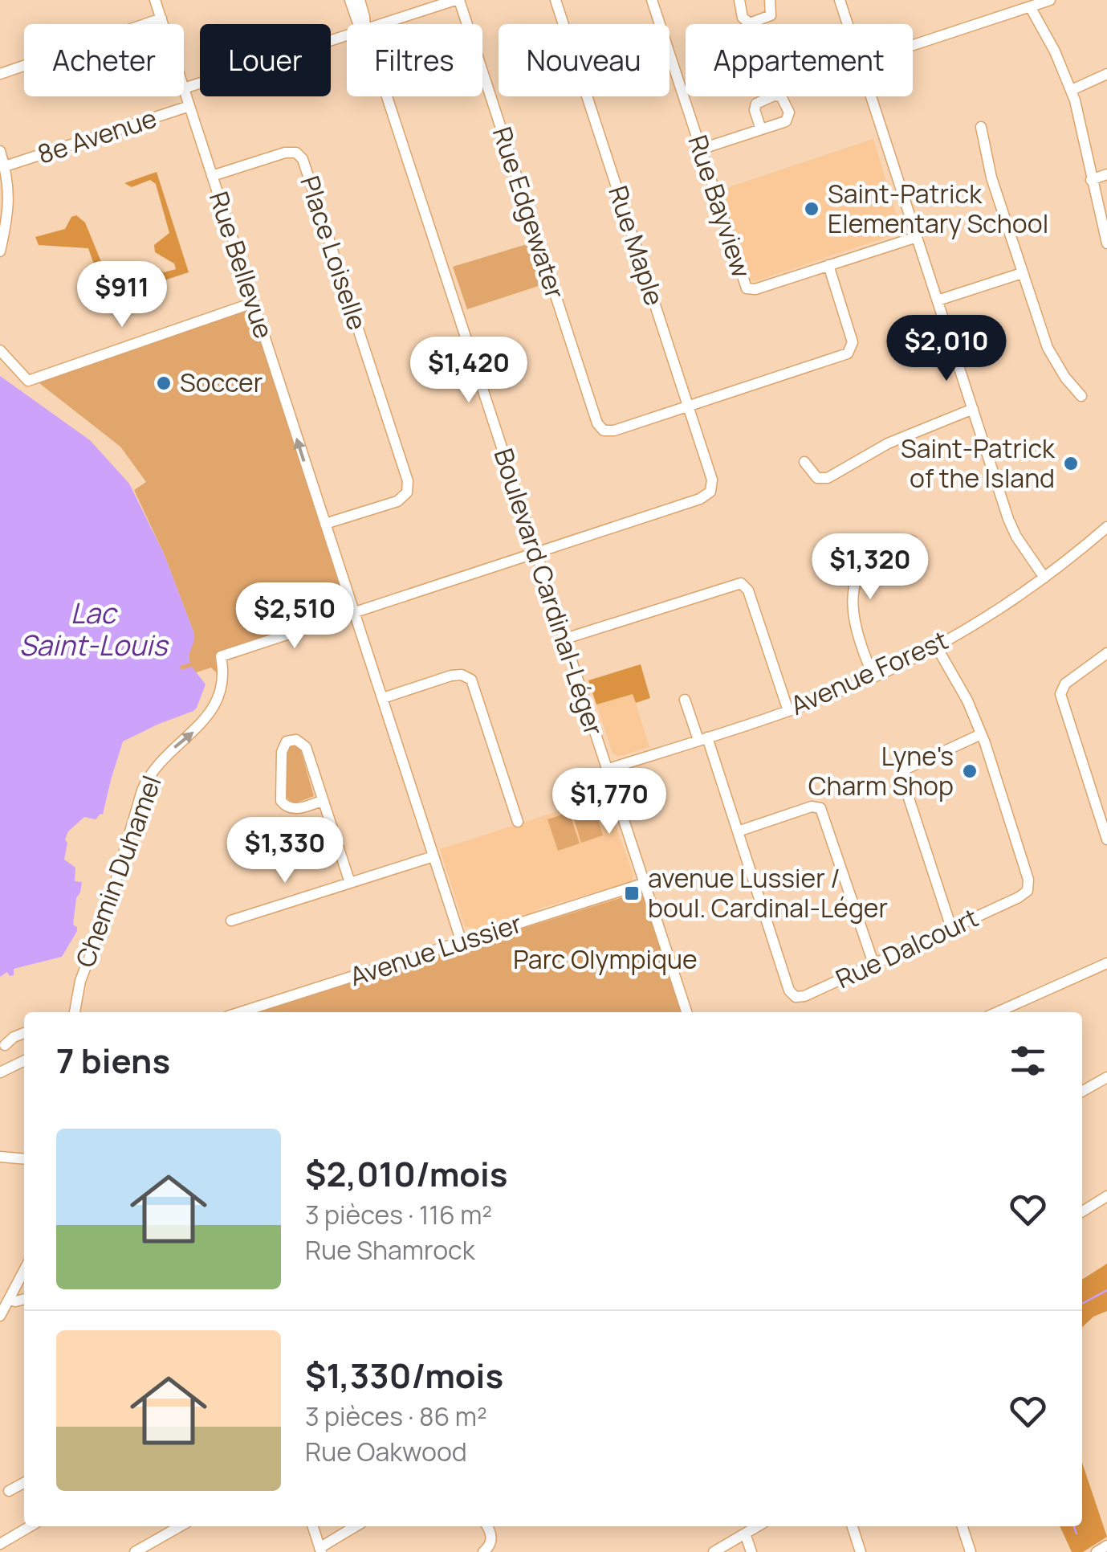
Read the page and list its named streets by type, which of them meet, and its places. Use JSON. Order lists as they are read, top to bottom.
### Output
{
  "streets": {
    "street": [
      "8e Avenue",
      "Rue Bayview",
      "Rue Edgewater",
      "Rue Maple",
      "Place Loiselle",
      "Rue Bellevue",
      "Boulevard Cardinal-Léger",
      "Avenue Forest",
      "Chemin Duhamel",
      "Rue Dalcourt",
      "Avenue Lussier"
    ]
  },
  "crossings": [
    ["8e Avenue", "Rue Edgewater"],
    ["8e Avenue", "Rue Bellevue"],
    ["Rue Edgewater", "Rue Maple"],
    ["Rue Maple", "Boulevard Cardinal-Léger"],
    ["Place Loiselle", "Rue Bellevue"],
    ["Rue Bellevue", "Chemin Duhamel"],
    ["Rue Bellevue", "Avenue Lussier"],
    ["Boulevard Cardinal-Léger", "Avenue Forest"],
    ["Boulevard Cardinal-Léger", "Avenue Lussier"],
    ["Avenue Forest", "Rue Dalcourt"]
  ],
  "one_way": ["Chemin Duhamel"],
  "water": ["Lac Saint-Louis"],
  "parks": ["Parc Olympique"],
  "places": {
    "other": [
      "Saint-Patrick Elementary School",
      "Soccer",
      "Saint-Patrick of the Island",
      "Lyne's Charm Shop"
    ],
    "transit": ["avenue Lussier / boul. Cardinal-Léger"]
  },
  "page": {
    "chip": [
      "Acheter",
      "Louer",
      "Filtres",
      "Nouveau",
      "Appartement"
    ],
    "price": [
      "$911",
      "$2,010",
      "$1,420",
      "$1,320",
      "$2,510",
      "$1,770",
      "$1,330"
    ],
    "heading": "7 biens",
    "list": [
      {
        "name": "$2,010/mois",
        "note": "3 pièces · 116 m² · Rue Shamrock"
      },
      {
        "name": "$1,330/mois",
        "note": "3 pièces · 86 m² · Rue Oakwood"
      }
    ]
  }
}
